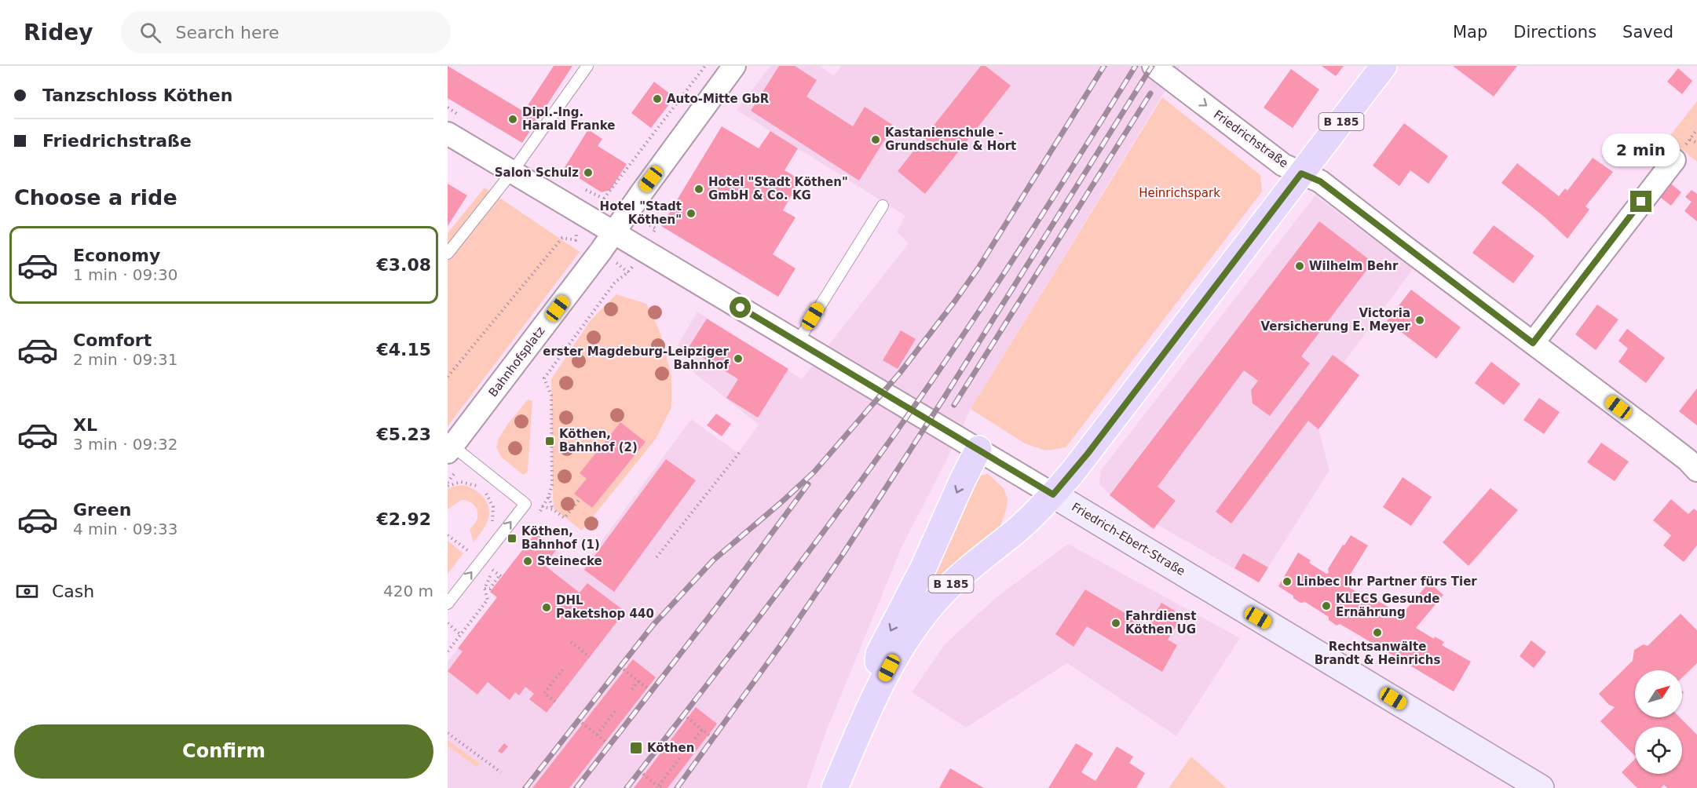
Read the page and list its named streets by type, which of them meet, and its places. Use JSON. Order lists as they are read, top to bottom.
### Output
{
  "streets": {
    "main road": ["B 185", "Friedrich-Ebert-Straße"],
    "street": ["Friedrichstraße", "Bahnhofsplatz"]
  },
  "crossings": [
    ["B 185", "Friedrichstraße"],
    ["B 185", "Friedrich-Ebert-Straße"],
    ["Bahnhofsplatz", "Friedrich-Ebert-Straße"]
  ],
  "parks": ["Heinrichspark"],
  "places": {
    "other": [
      "Auto-Mitte GbR",
      "Dipl.-Ing. Harald Franke",
      "Kastanienschule - Grundschule & Hort",
      "Salon Schulz",
      "Hotel \"Stadt Köthen\" GmbH & Co. KG",
      "Hotel \"Stadt Köthen\"",
      "Wilhelm Behr",
      "Victoria Versicherung E. Meyer",
      "erster Magdeburg-Leipziger Bahnhof",
      "Steinecke",
      "Linbec Ihr Partner fürs Tier",
      "KLECS Gesunde Ernährung",
      "DHL Paketshop 440",
      "Fahrdienst Köthen UG",
      "Rechtsanwälte Brandt & Heinrichs"
    ],
    "transit": ["Köthen, Bahnhof (2)", "Köthen, Bahnhof (1)", "Köthen"]
  },
  "north": "top right",
  "page": {
    "header": "Ridey",
    "search": "Search here",
    "nav": ["Map", "Directions", "Saved"],
    "banner": ["Tanzschloss Köthen", "Friedrichstraße"],
    "bubble": "2 min",
    "heading": "Choose a ride",
    "list": [
      {
        "name": "Economy",
        "note": "1 min · 09:30",
        "value": "€3.08"
      },
      {
        "name": "Comfort",
        "note": "2 min · 09:31",
        "value": "€4.15"
      },
      {
        "name": "XL",
        "note": "3 min · 09:32",
        "value": "€5.23"
      },
      {
        "name": "Green",
        "note": "4 min · 09:33",
        "value": "€2.92"
      }
    ],
    "pay": ["Cash", "420 m"],
    "buttons": "Confirm"
  }
}
